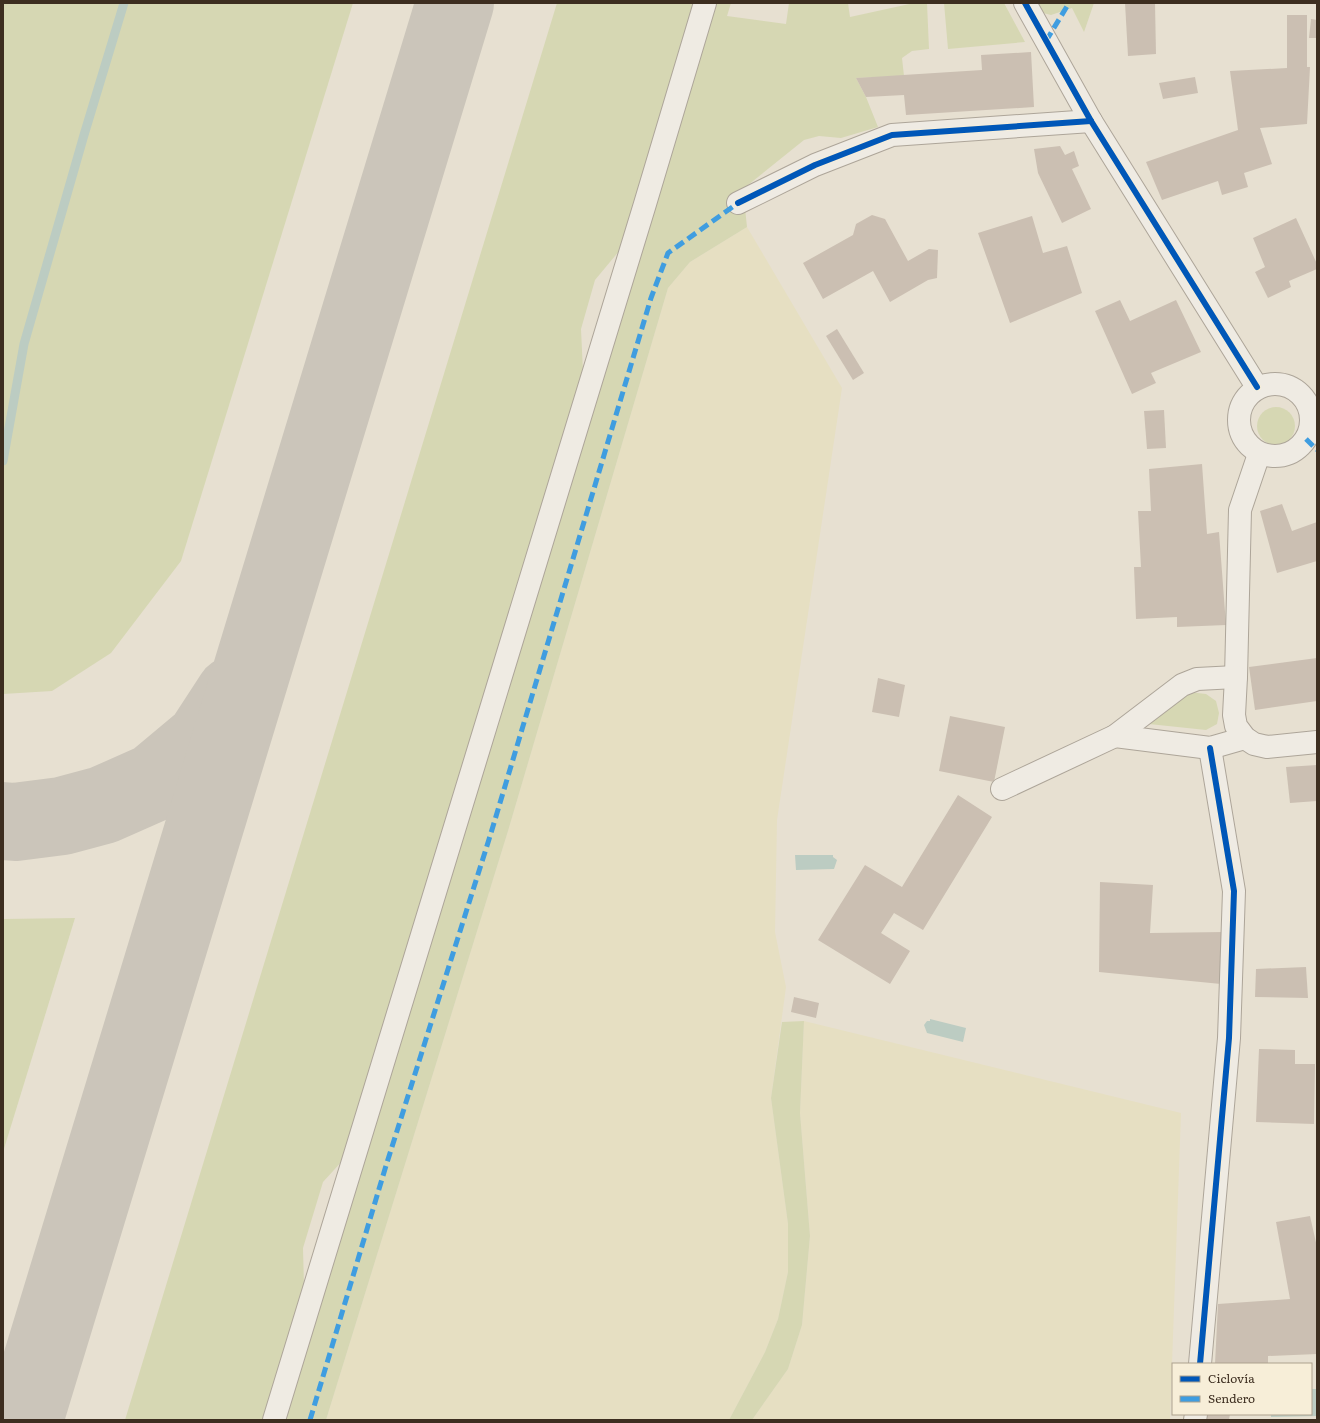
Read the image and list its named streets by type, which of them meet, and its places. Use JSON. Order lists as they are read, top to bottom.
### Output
{
  "legend": ["Ciclovía", "Sendero"]
}
